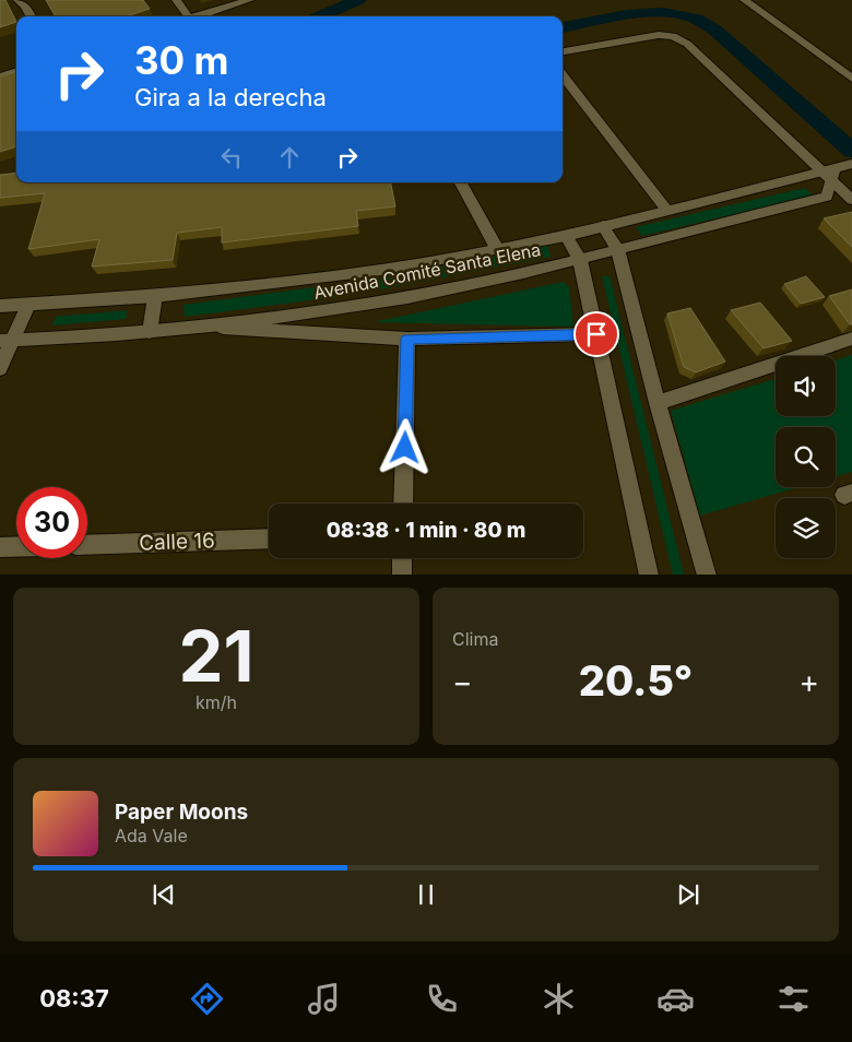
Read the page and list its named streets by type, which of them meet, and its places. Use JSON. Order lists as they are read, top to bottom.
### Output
{
  "streets": {
    "street": ["Avenida Comité Santa Elena", "Calle 16"]
  },
  "page": {
    "turn": ["30 m", "Gira a la derecha"],
    "limit": "30",
    "trip": "08:38 · 1 min · 80 m",
    "tile": [
      ["21", "km/h"],
      "Clima"
    ],
    "heat": ["−", "20.5°", "+"],
    "song": ["Paper Moons", "Ada Vale"],
    "tabs": "08:37"
  }
}
